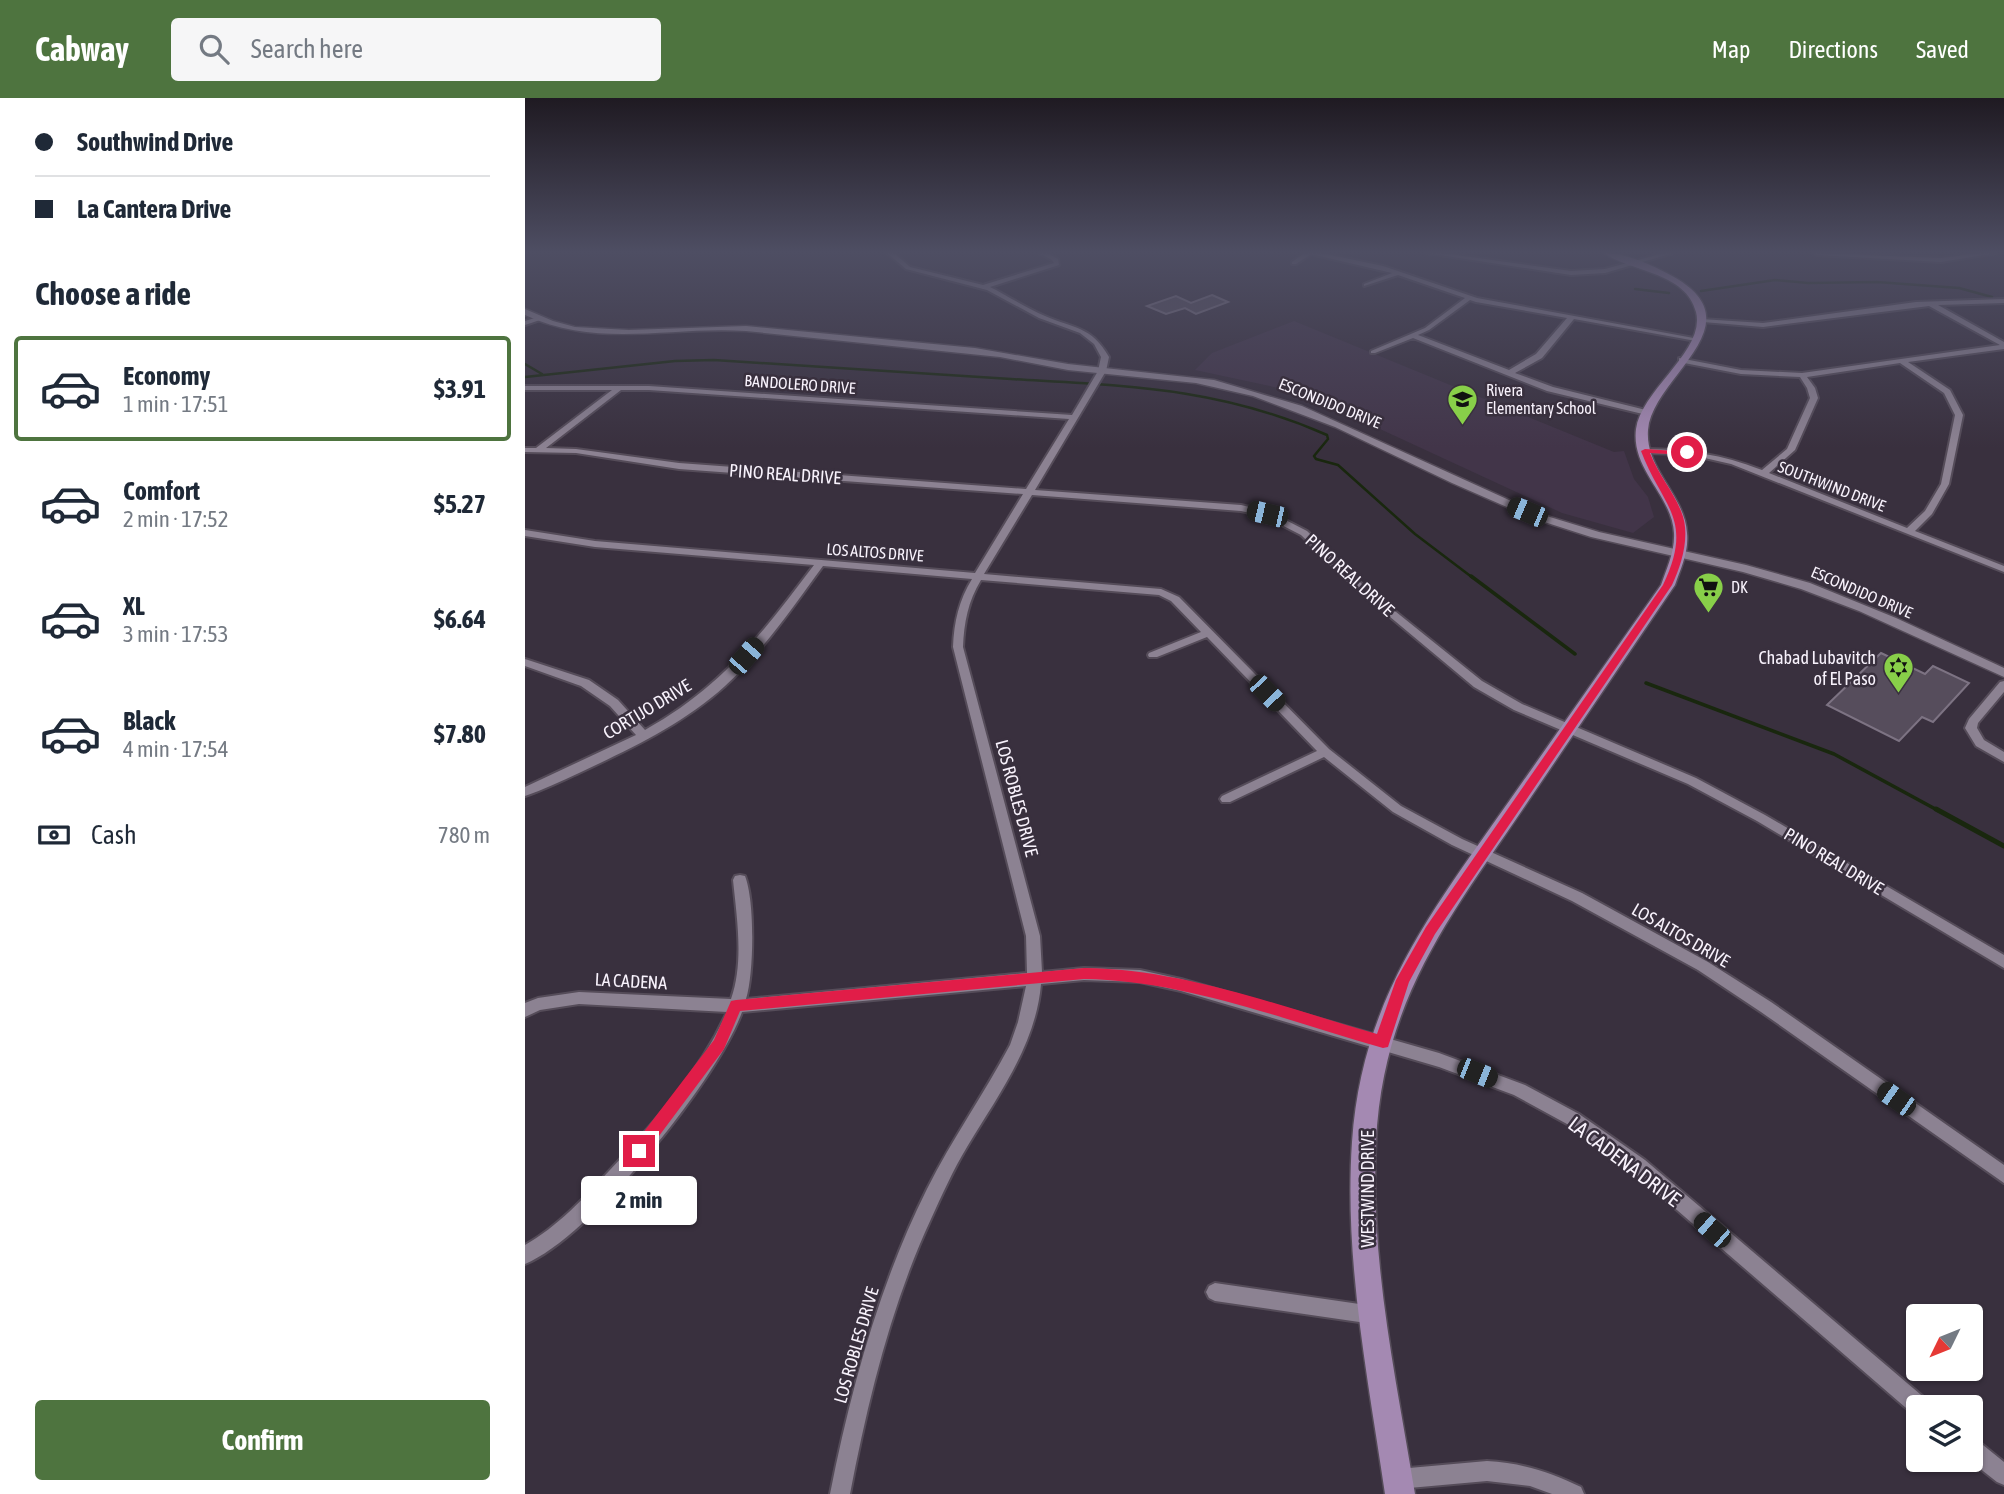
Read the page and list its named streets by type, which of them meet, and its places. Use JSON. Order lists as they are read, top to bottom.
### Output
{
  "streets": {
    "main road": ["WESTWIND DRIVE"],
    "street": [
      "BANDOLERO DRIVE",
      "ESCONDIDO DRIVE",
      "PINO REAL DRIVE",
      "SOUTHWIND DRIVE",
      "LOS ALTOS DRIVE",
      "CORTIJO DRIVE",
      "LOS ROBLES DRIVE",
      "LA CADENA",
      "LA CADENA DRIVE"
    ]
  },
  "crossings": [
    ["BANDOLERO DRIVE", "LOS ROBLES DRIVE"],
    ["ESCONDIDO DRIVE", "LOS ROBLES DRIVE"],
    ["ESCONDIDO DRIVE", "WESTWIND DRIVE"],
    ["PINO REAL DRIVE", "LOS ROBLES DRIVE"],
    ["PINO REAL DRIVE", "WESTWIND DRIVE"],
    ["SOUTHWIND DRIVE", "WESTWIND DRIVE"],
    ["LOS ALTOS DRIVE", "CORTIJO DRIVE"],
    ["LOS ALTOS DRIVE", "LOS ROBLES DRIVE"],
    ["LOS ALTOS DRIVE", "WESTWIND DRIVE"],
    ["LOS ROBLES DRIVE", "LA CADENA DRIVE"],
    ["LA CADENA", "LA CADENA DRIVE"],
    ["LA CADENA DRIVE", "WESTWIND DRIVE"]
  ],
  "places": {
    "school or university": ["Rivera Elementary School"],
    "supermarket": ["DK"],
    "synagogue": ["Chabad Lubavitch of El Paso"]
  },
  "north": "bottom left",
  "page": {
    "header": "Cabway",
    "search": "Search here",
    "nav": ["Map", "Directions", "Saved"],
    "banner": ["Southwind Drive", "La Cantera Drive"],
    "heading": "Choose a ride",
    "list": [
      {
        "name": "Economy",
        "note": "1 min · 17:51",
        "value": "$3.91"
      },
      {
        "name": "Comfort",
        "note": "2 min · 17:52",
        "value": "$5.27"
      },
      {
        "name": "XL",
        "note": "3 min · 17:53",
        "value": "$6.64"
      },
      {
        "name": "Black",
        "note": "4 min · 17:54",
        "value": "$7.80"
      }
    ],
    "pay": ["Cash", "780 m"],
    "bubble": "2 min",
    "buttons": "Confirm"
  }
}
